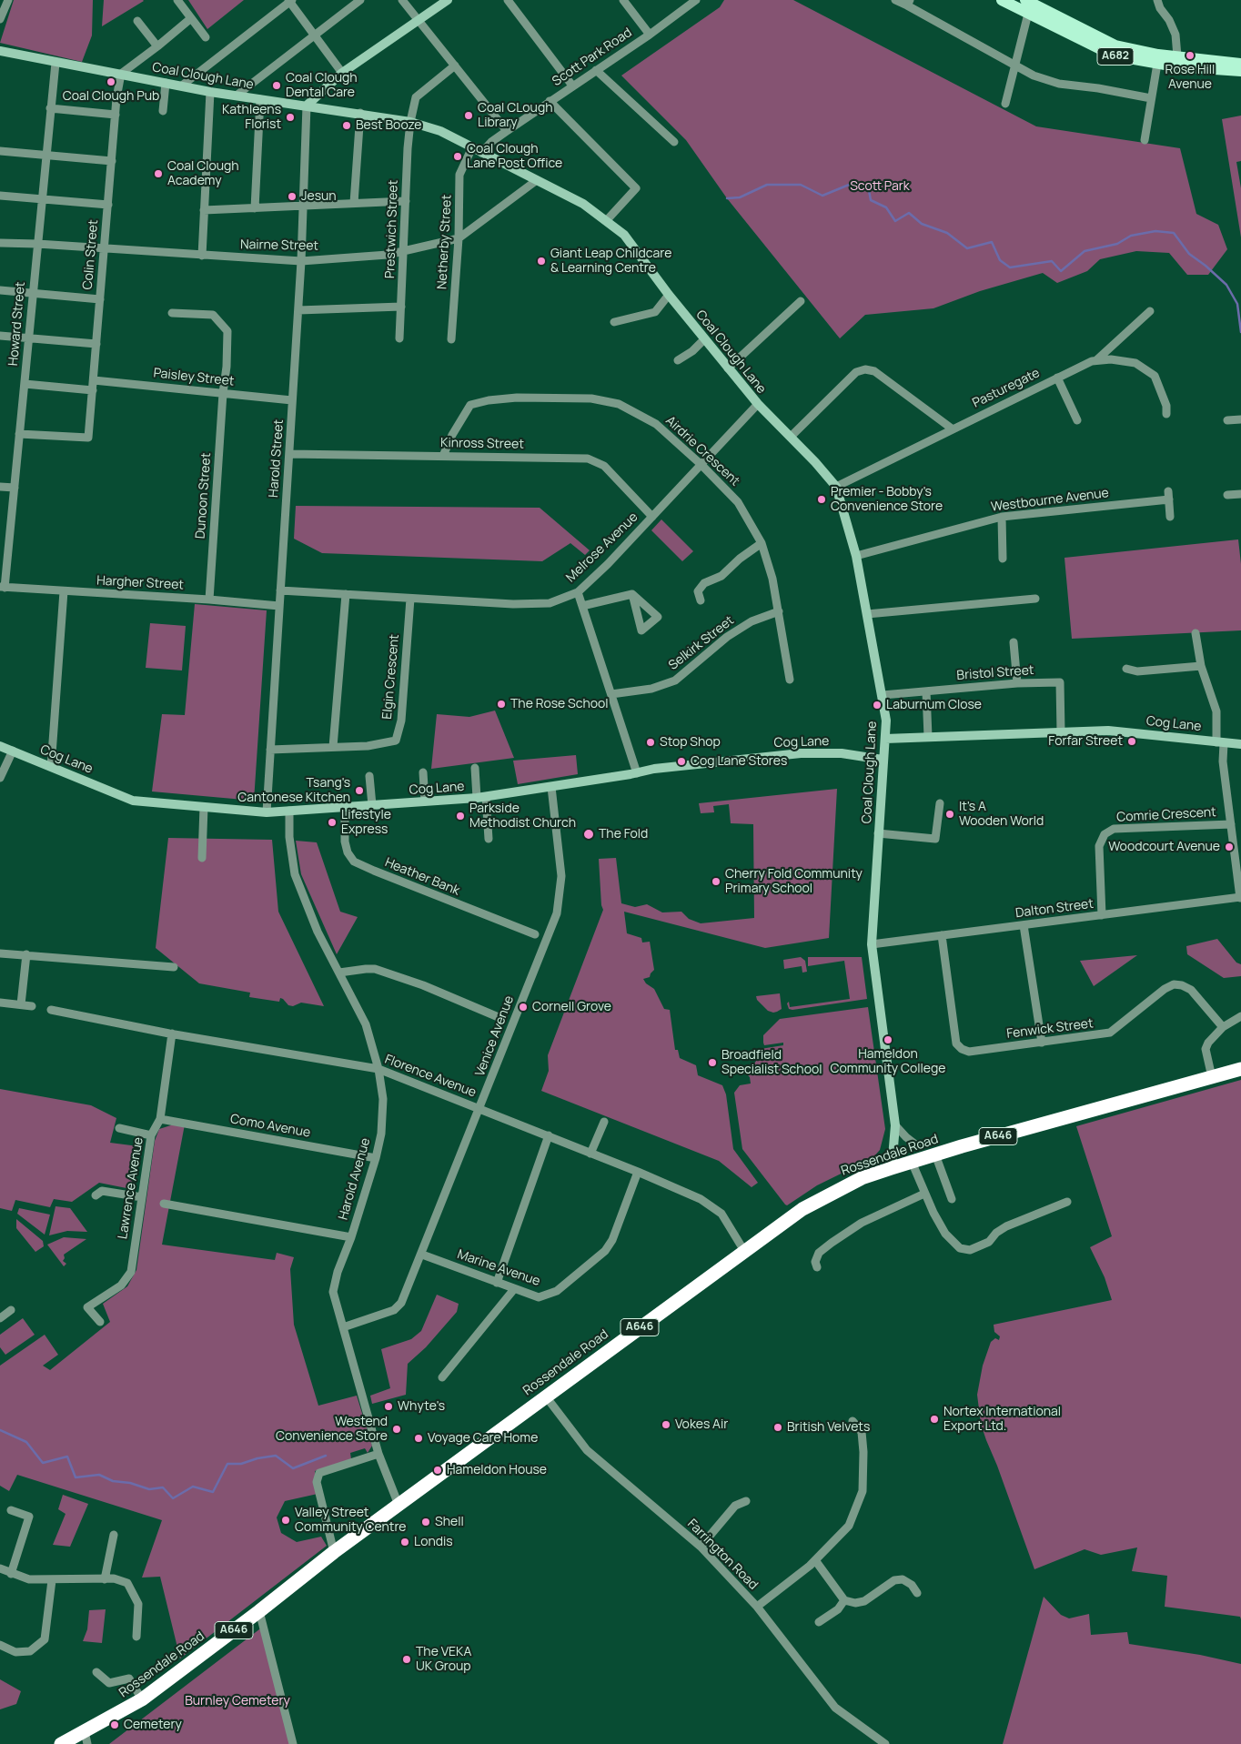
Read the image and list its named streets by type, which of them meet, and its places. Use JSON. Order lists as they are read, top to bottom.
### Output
{
  "streets": {
    "highway": ["A646", "Rossendale Road"],
    "main road": ["A682"],
    "street": [
      "Scott Park Road",
      "Coal Clough Lane",
      "Prestwich Street",
      "Netherby Street",
      "Nairne Street",
      "Colin Street",
      "Howard Street",
      "Paisley Street",
      "Pasturegate",
      "Kinross Street",
      "Airdrie Crescent",
      "Harold Street",
      "Dunoon Street",
      "Westbourne Avenue",
      "Melrose Avenue",
      "Hargher Street",
      "Selkirk Street",
      "Bristol Street",
      "Elgin Crescent",
      "Cog Lane",
      "Comrie Crescent",
      "Heather Bank",
      "Dalton Street",
      "Fenwick Street",
      "Venice Avenue",
      "Florence Avenue",
      "Como Avenue",
      "Harold Avenue",
      "Lawrence Avenue",
      "Marine Avenue",
      "Farrington Road"
    ]
  },
  "crossings": [
    ["Scott Park Road", "Coal Clough Lane"],
    ["Coal Clough Lane", "Prestwich Street"],
    ["Coal Clough Lane", "Netherby Street"],
    ["Coal Clough Lane", "Nairne Street"],
    ["Coal Clough Lane", "Colin Street"],
    ["Coal Clough Lane", "Howard Street"],
    ["Coal Clough Lane", "Pasturegate"],
    ["Coal Clough Lane", "Harold Street"],
    ["Coal Clough Lane", "Westbourne Avenue"],
    ["Coal Clough Lane", "Melrose Avenue"],
    ["Coal Clough Lane", "Bristol Street"],
    ["Coal Clough Lane", "Cog Lane"],
    ["Coal Clough Lane", "Dalton Street"],
    ["Coal Clough Lane", "Rossendale Road"],
    ["Prestwich Street", "Nairne Street"],
    ["Netherby Street", "Nairne Street"],
    ["Nairne Street", "Colin Street"],
    ["Nairne Street", "Howard Street"],
    ["Nairne Street", "Harold Street"],
    ["Colin Street", "Howard Street"],
    ["Colin Street", "Paisley Street"],
    ["Howard Street", "Hargher Street"],
    ["Paisley Street", "Harold Street"],
    ["Paisley Street", "Dunoon Street"],
    ["Kinross Street", "Airdrie Crescent"],
    ["Kinross Street", "Harold Street"],
    ["Kinross Street", "Melrose Avenue"],
    ["Airdrie Crescent", "Melrose Avenue"],
    ["Airdrie Crescent", "Selkirk Street"],
    ["Harold Street", "Melrose Avenue"],
    ["Harold Street", "Hargher Street"],
    ["Harold Street", "Elgin Crescent"],
    ["Harold Street", "Cog Lane"],
    ["Dunoon Street", "Hargher Street"],
    ["Melrose Avenue", "Elgin Crescent"],
    ["Bristol Street", "Cog Lane"],
    ["Cog Lane", "Heather Bank"],
    ["Cog Lane", "Venice Avenue"],
    ["Cog Lane", "Harold Avenue"],
    ["Comrie Crescent", "Dalton Street"],
    ["Dalton Street", "Fenwick Street"],
    ["Venice Avenue", "Florence Avenue"],
    ["Venice Avenue", "Harold Avenue"],
    ["Venice Avenue", "Marine Avenue"],
    ["Florence Avenue", "Rossendale Road"],
    ["Florence Avenue", "Harold Avenue"],
    ["Florence Avenue", "Lawrence Avenue"],
    ["Florence Avenue", "Marine Avenue"],
    ["Como Avenue", "Harold Avenue"],
    ["Como Avenue", "Lawrence Avenue"],
    ["Rossendale Road", "Harold Avenue"],
    ["Rossendale Road", "Farrington Road"]
  ],
  "parks": ["Scott Park", "Burnley Cemetery"],
  "places": [
    "Rose Hill Avenue",
    "Coal Clough Pub",
    "Coal Clough Dental Care",
    "Coal CLough Library",
    "Kathleens Florist",
    "Best Booze",
    "Coal Clough Lane Post Office",
    "Coal Clough Academy",
    "Jesun",
    "Giant Leap Childcare & Learning Centre",
    "Premier - Bobby's Convenience Store",
    "The Rose School",
    "Laburnum Close",
    "Forfar Street",
    "Stop Shop",
    "Cog Lane Stores",
    "Tsang's Cantonese Kitchen",
    "It's A Wooden World",
    "Parkside Methodist Church",
    "Lifestyle Express",
    "The Fold",
    "Woodcourt Avenue",
    "Cherry Fold Community Primary School",
    "Cornell Grove",
    "Hameldon Community College",
    "Broadfield Specialist School",
    "Whyte's",
    "Nortex International Export Ltd.",
    "Vokes Air",
    "British Velvets",
    "Westend Convenience Store",
    "Voyage Care Home",
    "Hameldon House",
    "Valley Street Community Centre",
    "Shell",
    "Londis",
    "The VEKA UK Group",
    "Cemetery"
  ]
}
